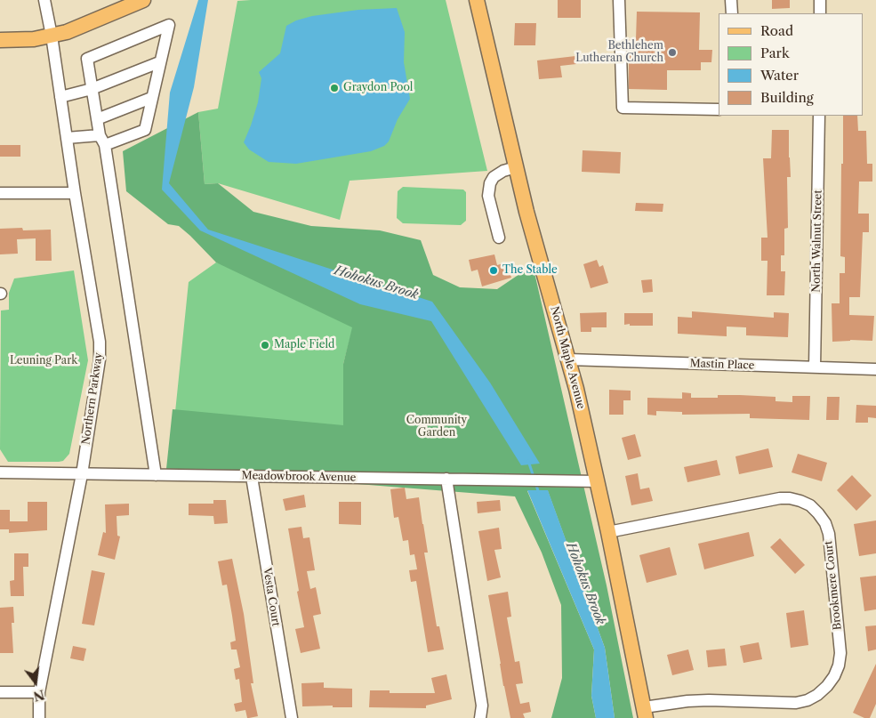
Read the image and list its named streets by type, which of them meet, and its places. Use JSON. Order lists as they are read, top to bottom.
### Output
{
  "streets": {
    "main road": ["North Maple Avenue"],
    "street": [
      "North Walnut Street",
      "Mastin Place",
      "Northern Parkway",
      "Meadowbrook Avenue",
      "Brookmere Court",
      "Vesta Court"
    ]
  },
  "crossings": [
    ["North Walnut Street", "Mastin Place"],
    ["North Maple Avenue", "Mastin Place"],
    ["North Maple Avenue", "Meadowbrook Avenue"],
    ["North Maple Avenue", "Brookmere Court"],
    ["Northern Parkway", "Meadowbrook Avenue"],
    ["Meadowbrook Avenue", "Vesta Court"]
  ],
  "water": ["Hohokus Brook"],
  "parks": ["Leuning Park", "Community Garden"],
  "places": [
    "Bethlehem Lutheran Church",
    "Graydon Pool",
    "The Stable",
    "Maple Field"
  ],
  "legend": [
    "Road",
    "Park",
    "Water",
    "Building"
  ],
  "north": "bottom"
}
